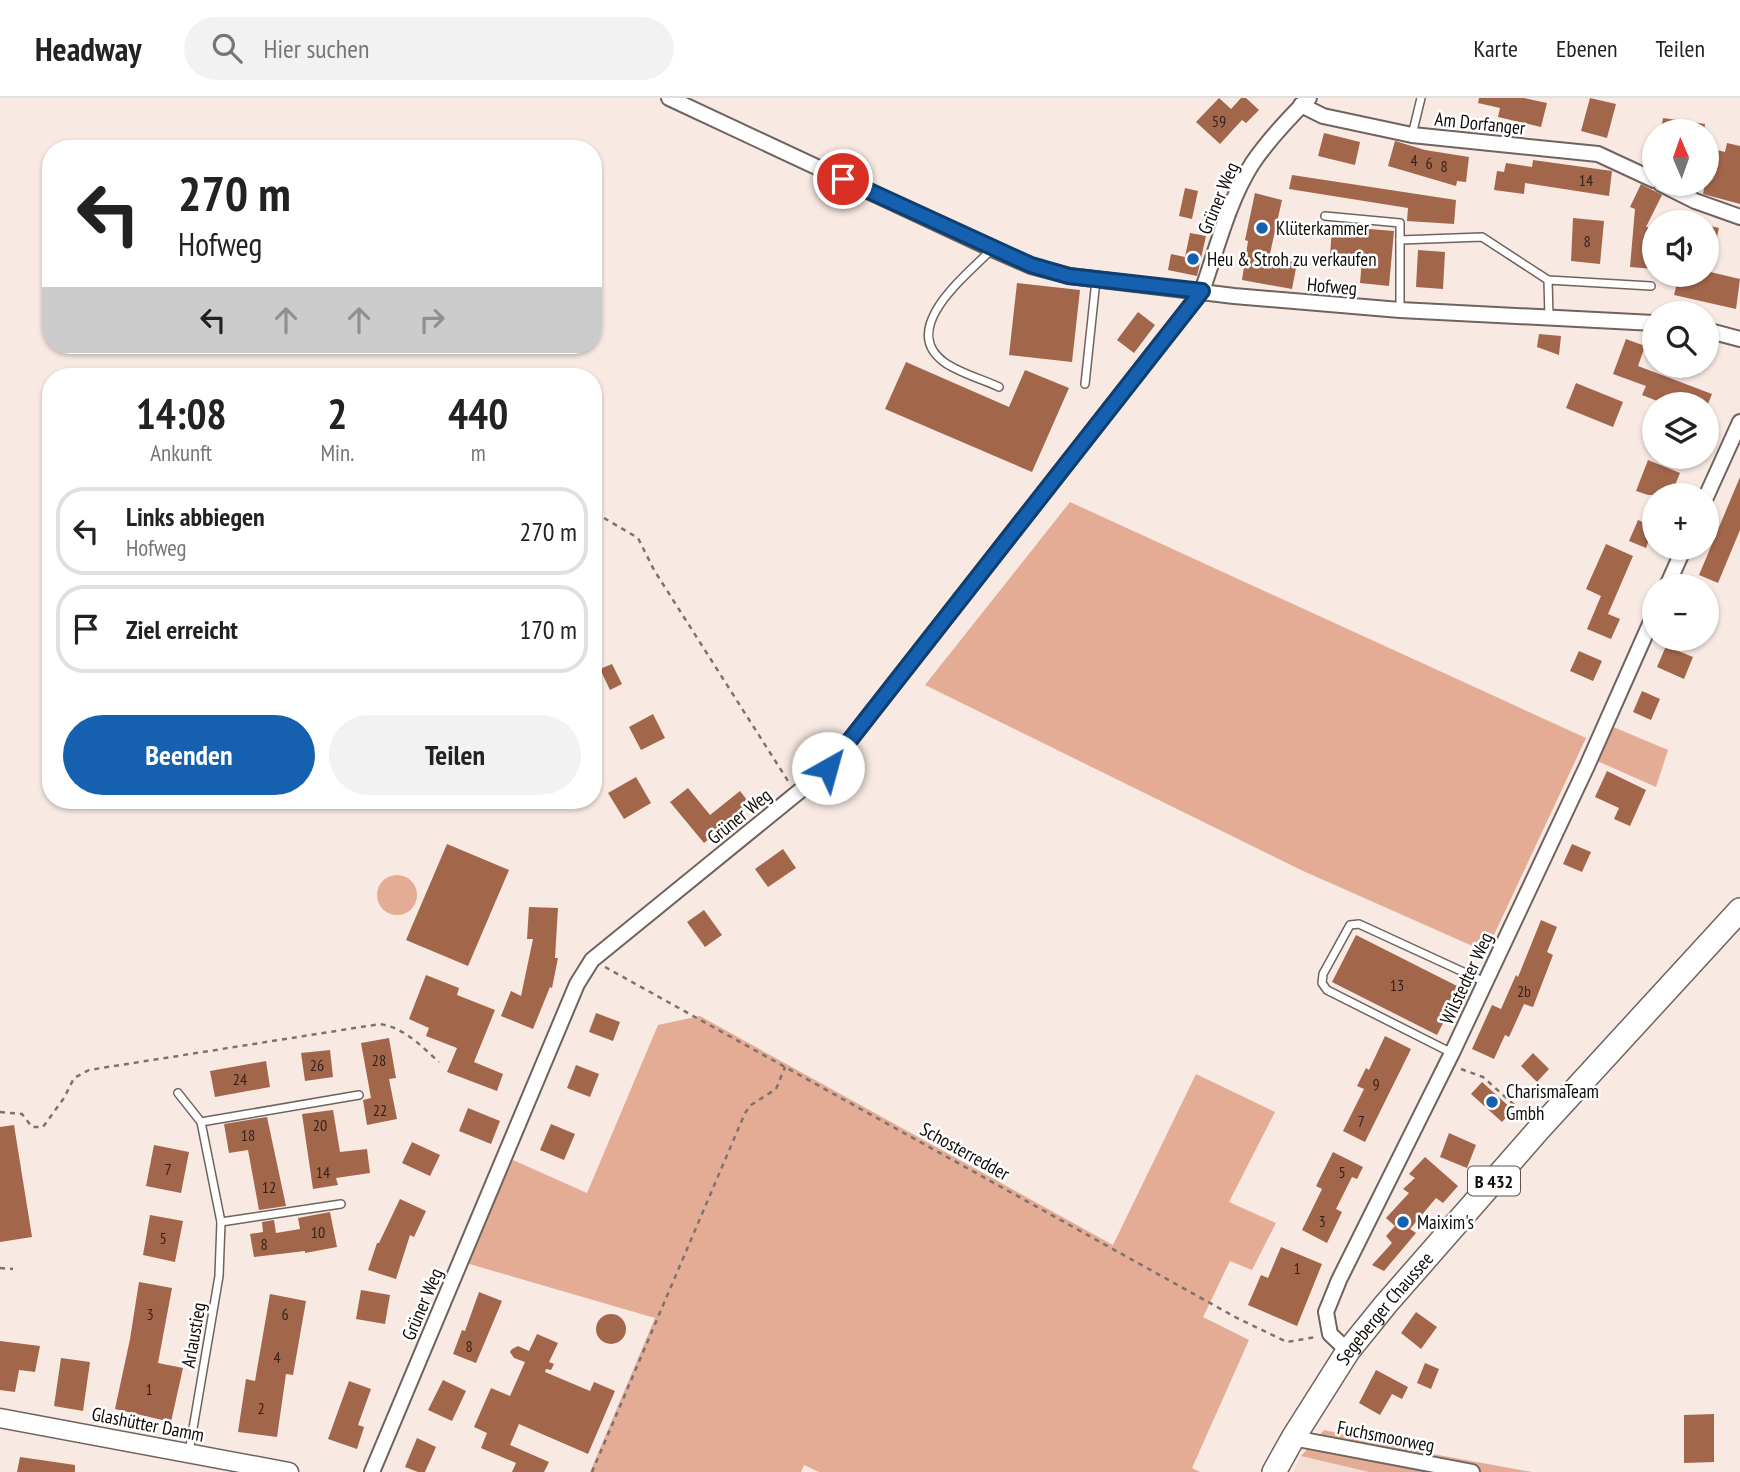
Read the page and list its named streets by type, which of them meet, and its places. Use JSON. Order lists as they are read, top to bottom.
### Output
{
  "streets": {
    "main road": ["B 432", "Segeberger Chaussee"],
    "street": [
      "Am Dorfanger",
      "Grüner Weg",
      "Hofweg",
      "Wilstedter Weg",
      "Glashütter Damm",
      "Fuchsmoorweg"
    ],
    "lane": ["Arlaustieg"],
    "path": ["Schosterredder"]
  },
  "crossings": [
    ["Am Dorfanger", "Grüner Weg"],
    ["Grüner Weg", "Hofweg"],
    ["Grüner Weg", "Schosterredder"],
    ["Wilstedter Weg", "Schosterredder"],
    ["Segeberger Chaussee", "Fuchsmoorweg"],
    ["Arlaustieg", "Glashütter Damm"]
  ],
  "places": [
    "Klüterkammer",
    "Heu & Stroh zu verkaufen",
    "CharismaTeam Gmbh",
    "Maixim's"
  ],
  "house_numbers": [
    "59",
    "4",
    "6",
    "8",
    "14",
    "8",
    "13",
    "2b",
    "28",
    "26",
    "24",
    "9",
    "22",
    "7",
    "20",
    "18",
    "7",
    "14",
    "5",
    "12",
    "3",
    "10",
    "5",
    "8",
    "1",
    "3",
    "6",
    "8",
    "4",
    "1",
    "2"
  ],
  "north": "top",
  "page": {
    "header": "Headway",
    "search": "Hier suchen",
    "nav": ["Karte", "Ebenen", "Teilen"],
    "map_buttons": ["+", "−"],
    "turn": ["270 m", "Hofweg"],
    "eta": [
      "14:08",
      "Ankunft",
      "2",
      "Min.",
      "440",
      "m"
    ],
    "list": [
      {
        "name": "Links abbiegen",
        "note": "Hofweg",
        "value": "270 m"
      },
      {
        "name": "Ziel erreicht",
        "value": "170 m"
      }
    ],
    "buttons": ["Beenden", "Teilen"]
  }
}
